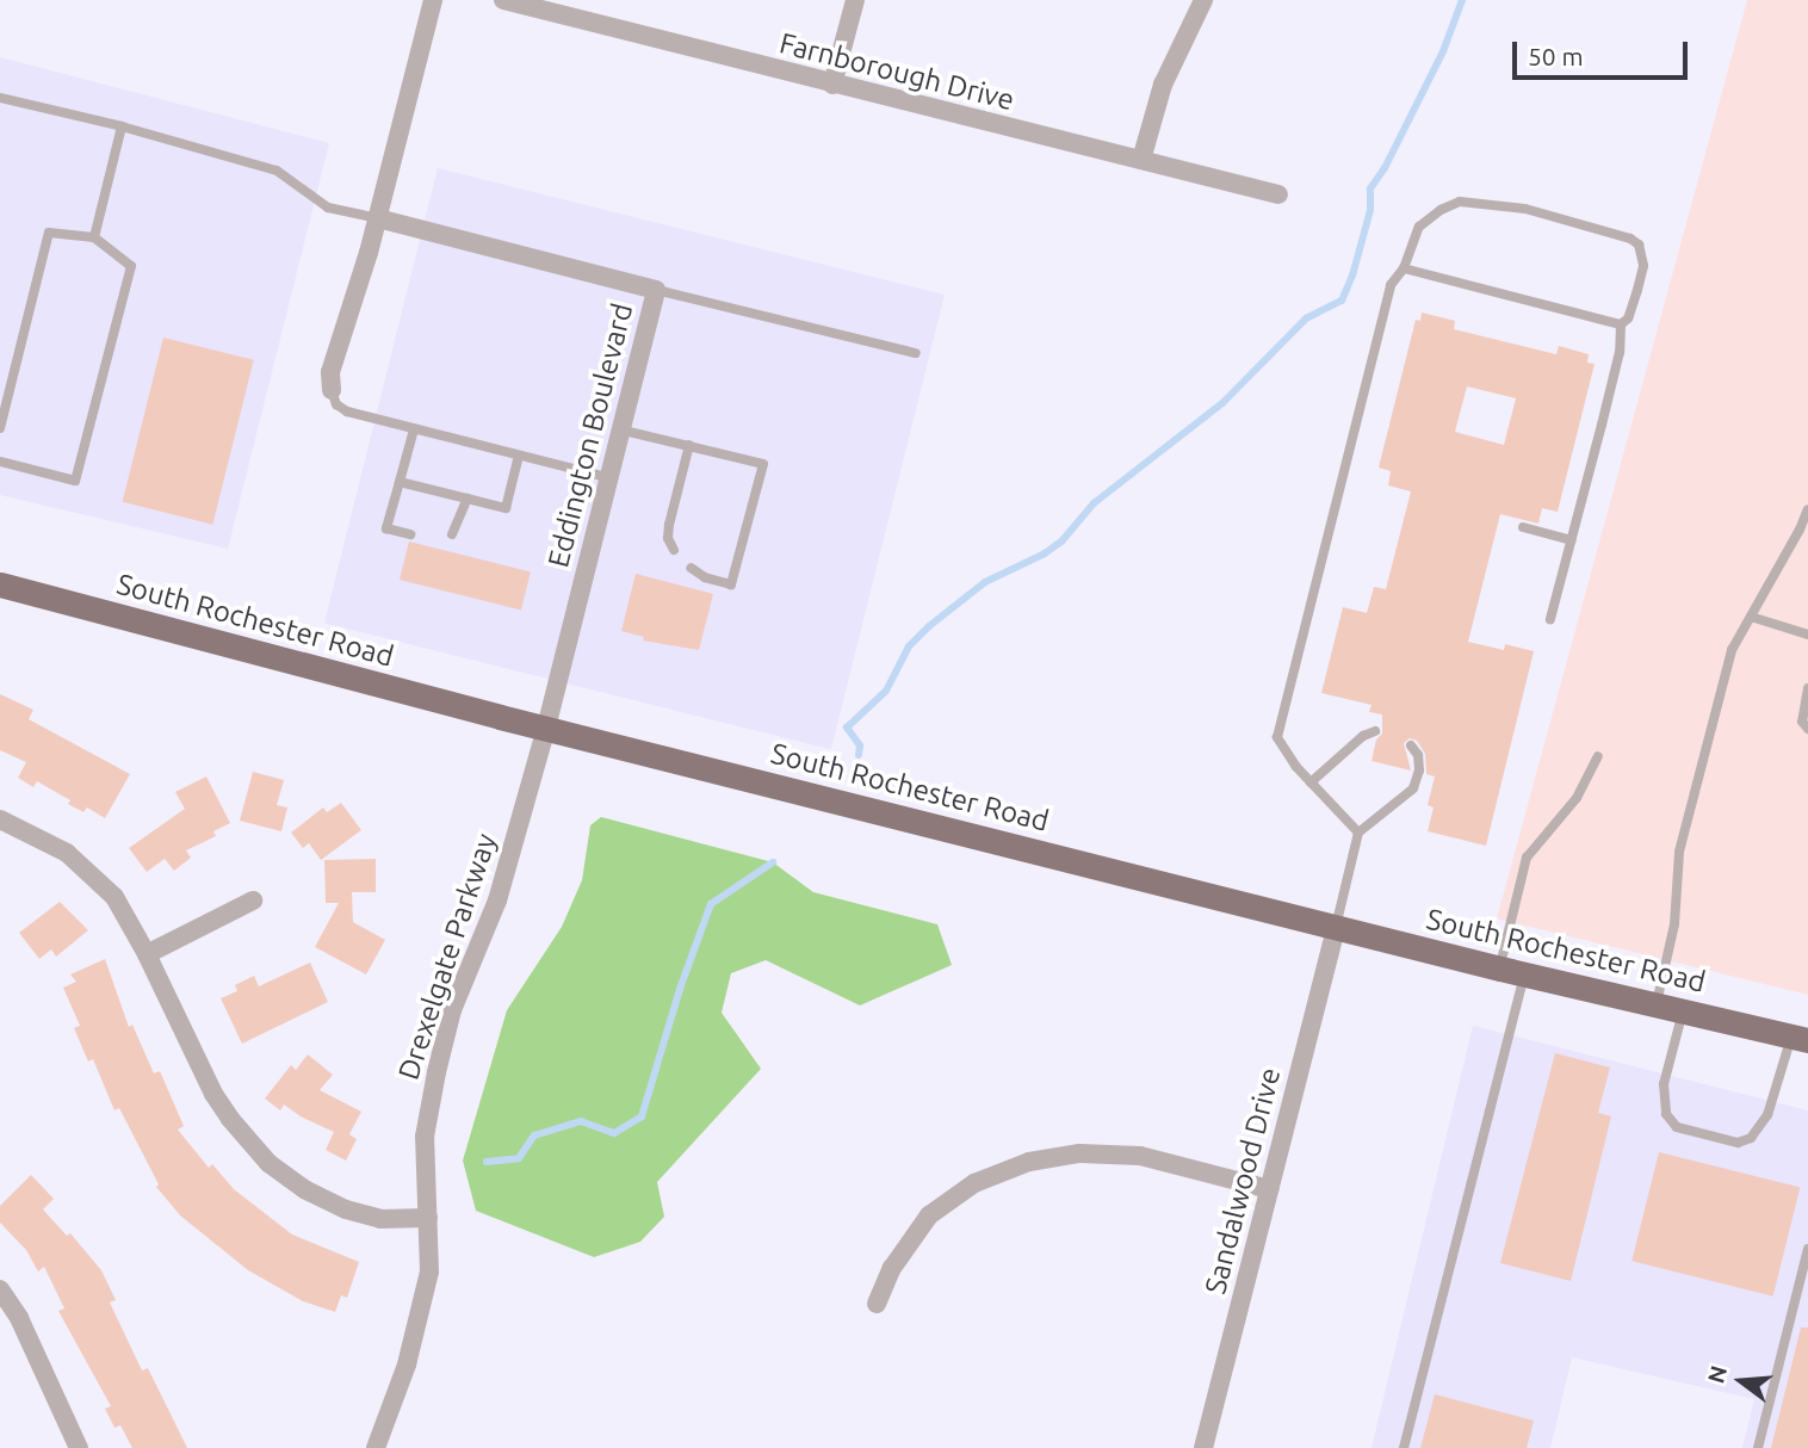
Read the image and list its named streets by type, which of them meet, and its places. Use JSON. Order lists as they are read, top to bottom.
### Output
{
  "streets": {
    "main road": ["South Rochester Road"],
    "street": [
      "Farnborough Drive",
      "Eddington Boulevard",
      "Drexelgate Parkway",
      "Sandalwood Drive"
    ]
  },
  "crossings": [
    ["Eddington Boulevard", "South Rochester Road"],
    ["Eddington Boulevard", "Drexelgate Parkway"],
    ["South Rochester Road", "Drexelgate Parkway"],
    ["South Rochester Road", "Sandalwood Drive"]
  ],
  "scale_bar": "50 m",
  "north": "left"
}
